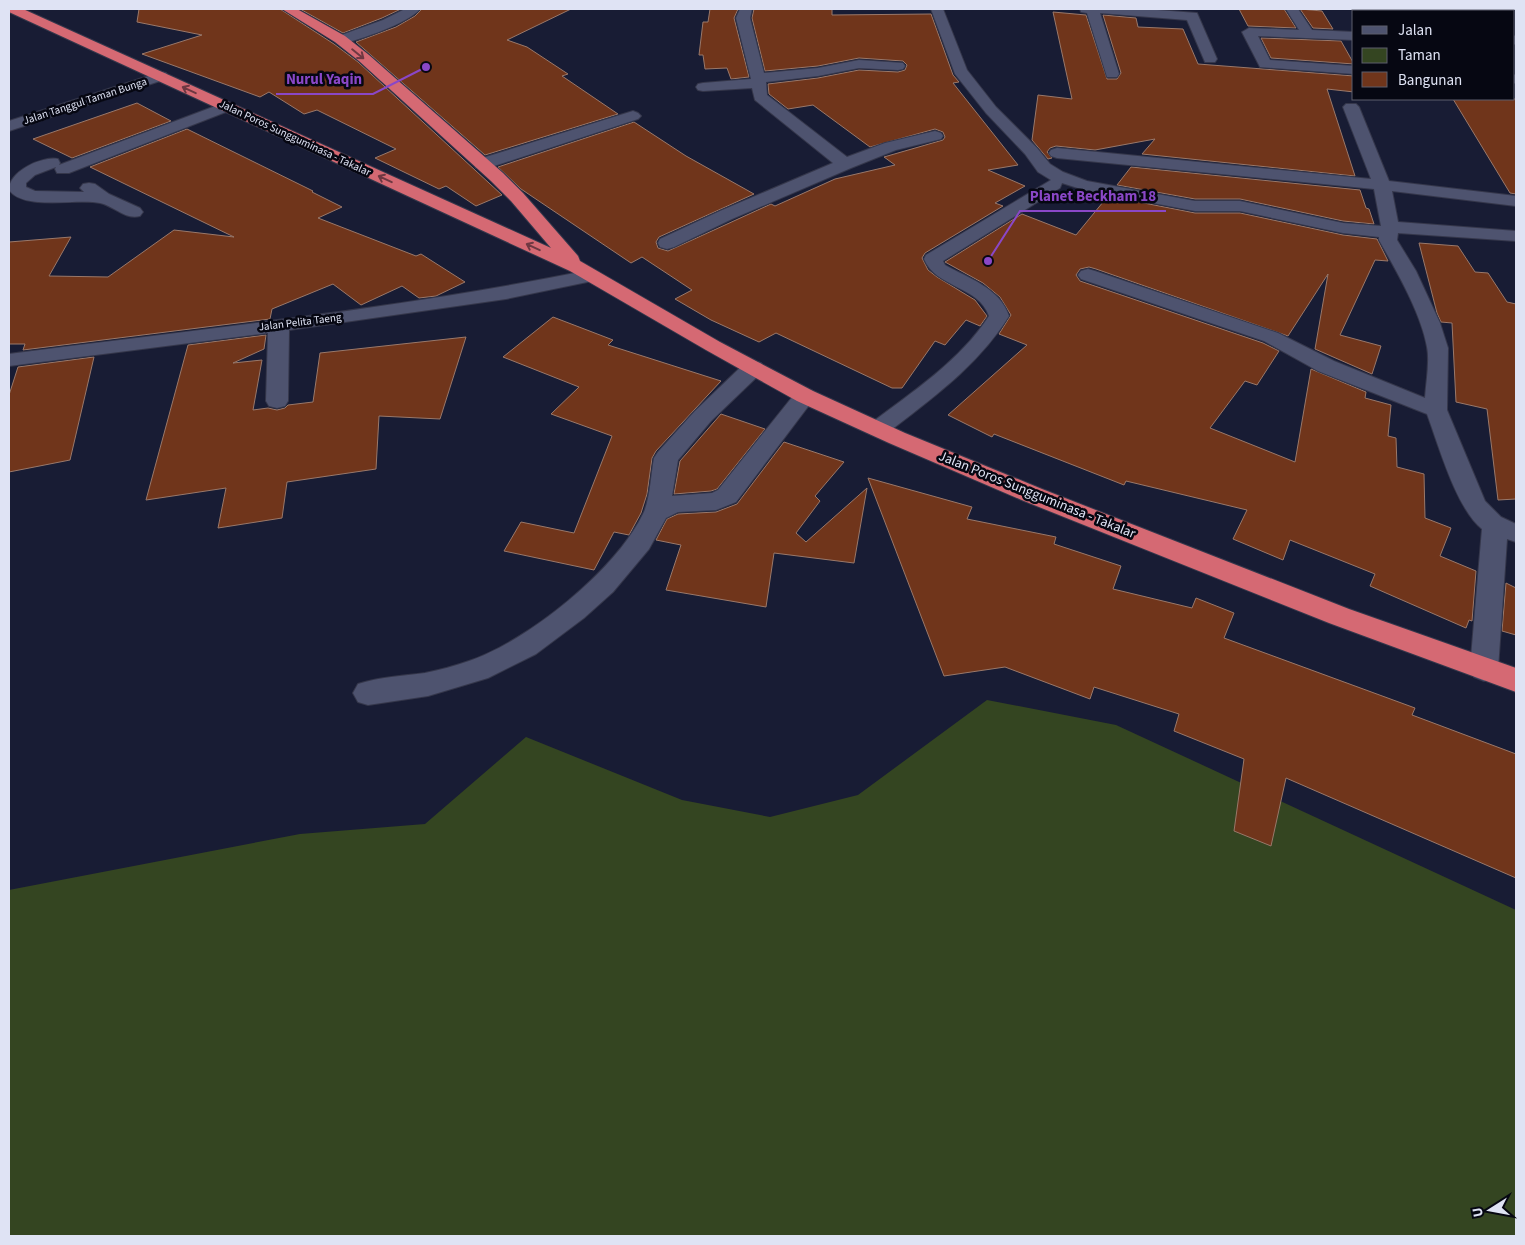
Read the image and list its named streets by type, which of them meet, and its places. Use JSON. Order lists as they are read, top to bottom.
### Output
{
  "streets": {
    "highway": ["Jalan Poros Sungguminasa - Takalar"],
    "street": ["Jalan Tanggul Taman Bunga", "Jalan Pelita Taeng"]
  },
  "crossings": [
    ["Jalan Tanggul Taman Bunga", "Jalan Poros Sungguminasa - Takalar"],
    ["Jalan Poros Sungguminasa - Takalar", "Jalan Pelita Taeng"]
  ],
  "places": ["Nurul Yaqin", "Planet Beckham 18"],
  "legend": ["Jalan", "Taman", "Bangunan"],
  "north": "left"
}
